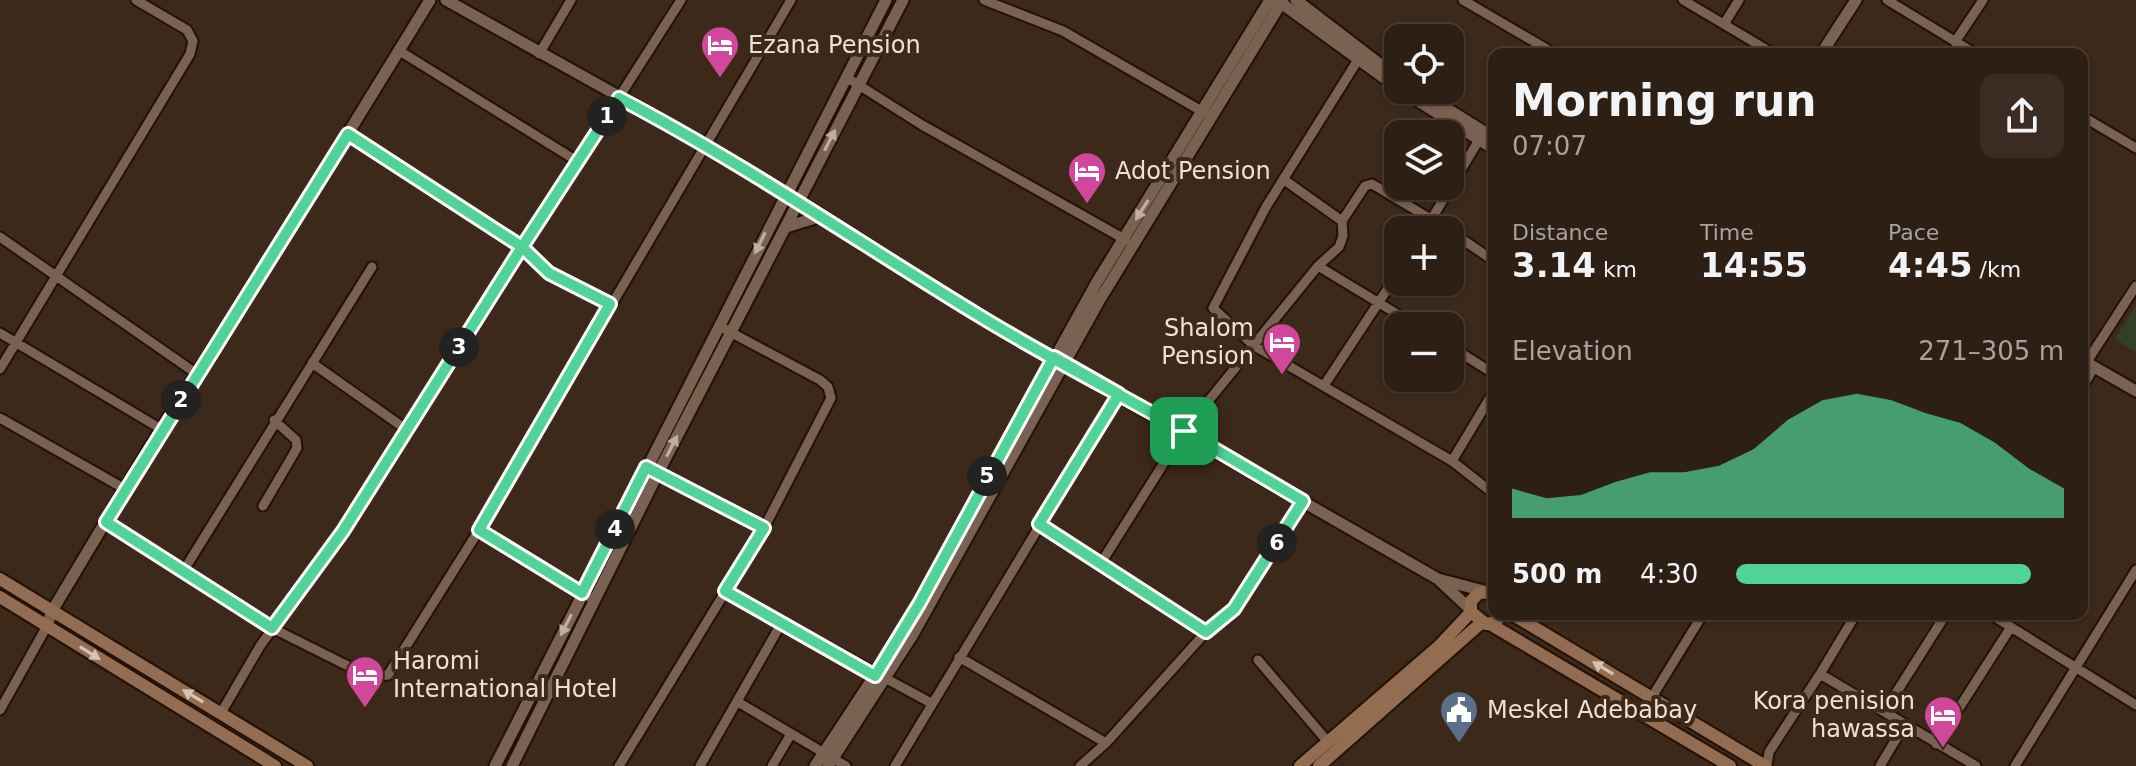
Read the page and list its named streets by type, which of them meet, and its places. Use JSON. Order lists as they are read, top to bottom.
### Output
{
  "places": {
    "hotel": [
      "Ezana Pension",
      "Adot Pension",
      "Shalom Pension",
      "Haromi International Hotel",
      "Kora penision hawassa"
    ],
    "public building": ["Meskel Adebabay"]
  },
  "page": {
    "map_buttons": ["+", "−"],
    "heading": ["Morning run", "07:07"],
    "pins": [
      "1",
      "3",
      "2",
      "5",
      "4",
      "6"
    ],
    "stats": [
      ["Distance", "3.14 km"],
      ["Time", "14:55"],
      ["Pace", "4:45 /km"]
    ],
    "chart": ["Elevation", "271–305 m"],
    "list": [
      {
        "name": "500 m",
        "note": "4:30"
      }
    ]
  }
}
